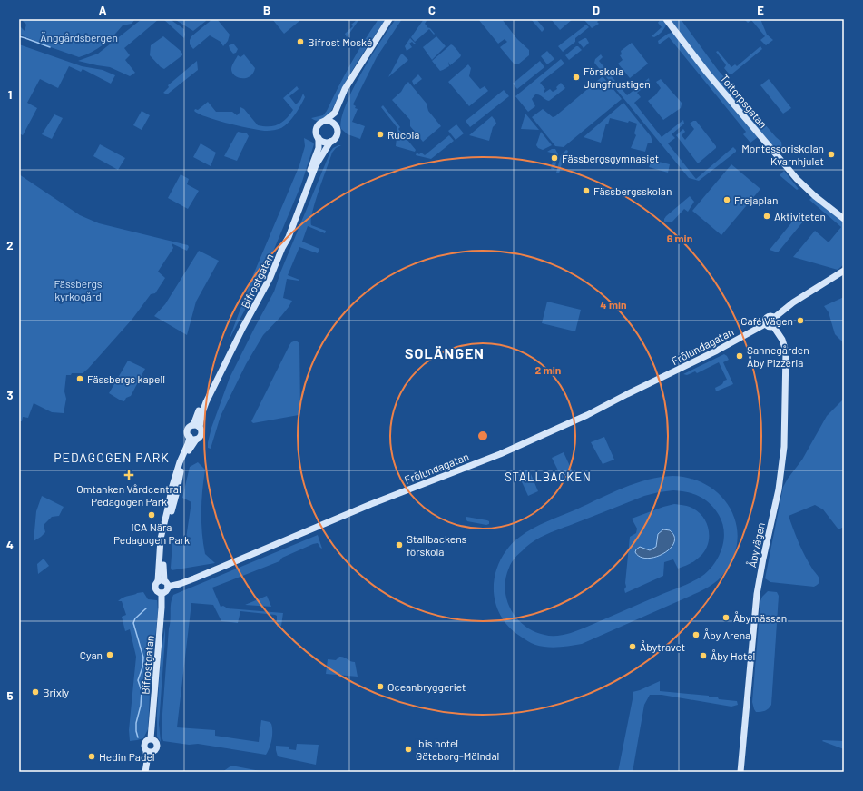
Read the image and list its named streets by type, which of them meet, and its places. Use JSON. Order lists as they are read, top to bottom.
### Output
{
  "streets": {
    "street": [
      "Toltorpsgatan",
      "Bifrostgatan",
      "Frölundagatan",
      "Åbyvägen"
    ]
  },
  "crossings": [
    ["Bifrostgatan", "Frölundagatan"],
    ["Frölundagatan", "Åbyvägen"]
  ],
  "districts": ["SOLÄNGEN", "PEDAGOGEN PARK", "STALLBACKEN"],
  "parks": ["Änggårdsbergen", "Fässbergs kyrkogård"],
  "places": {
    "other": [
      "Bifrost Moské",
      "Förskola Jungfrustigen",
      "Rucola",
      "Montessoriskolan Kvarnhjulet",
      "Fässbergsgymnasiet",
      "Fässbergsskolan",
      "Frejaplan",
      "Aktiviteten",
      "Café Vägen",
      "Sannegården Åby Pizzeria",
      "Fässbergs kapell",
      "ICA Nära Pedagogen Park",
      "Stallbackens förskola",
      "Åbymässan",
      "Åby Arena",
      "Åbytravet",
      "Cyan",
      "Åby Hotel",
      "Oceanbryggeriet",
      "Brixly",
      "Ibis hotel Göteborg-Mölndal",
      "Hedin Padel"
    ],
    "health": ["Omtanken Vårdcentral Pedagogen Park"]
  },
  "grid": {
    "columns": [
      "A",
      "B",
      "C",
      "D",
      "E"
    ],
    "rows": [
      "1",
      "2",
      "3",
      "4",
      "5"
    ]
  },
  "rings": ["6 min", "4 min", "2 min"]
}
